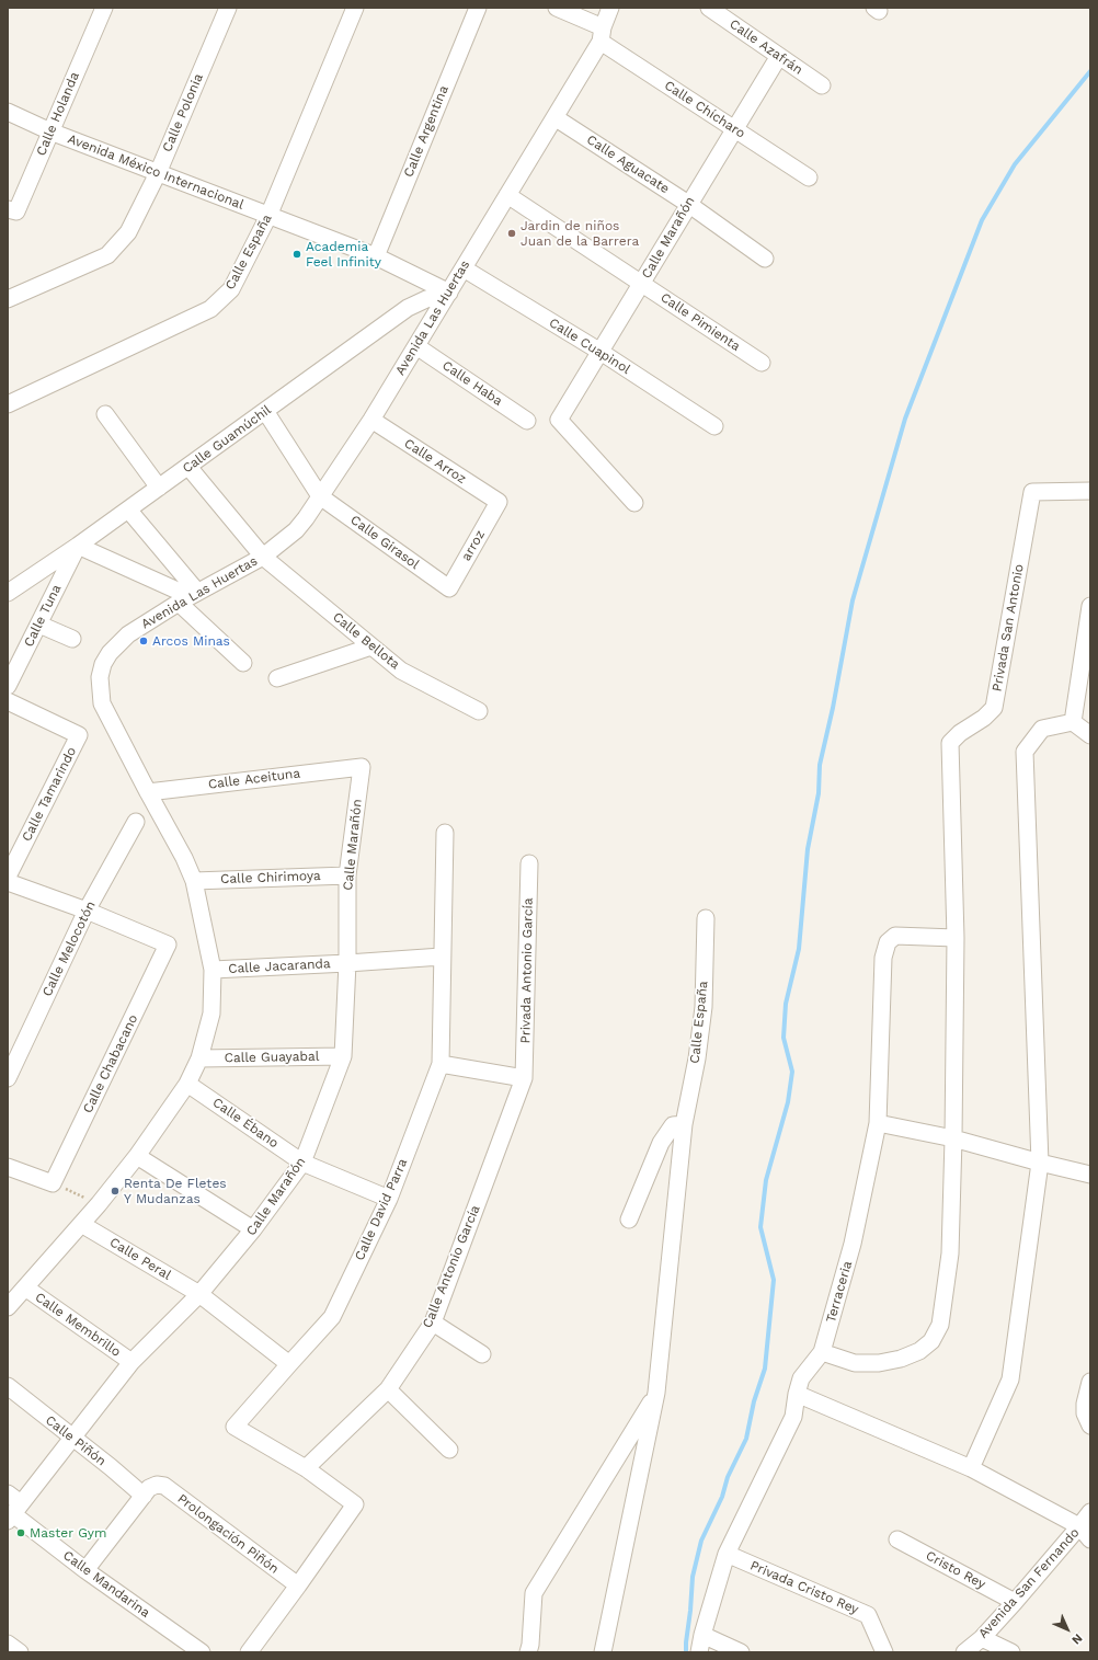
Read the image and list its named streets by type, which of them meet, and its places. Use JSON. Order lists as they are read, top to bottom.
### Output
{
  "streets": {
    "street": [
      "Calle Azafrán",
      "Calle Chícharo",
      "Calle Polonia",
      "Calle Holanda",
      "Calle Argentina",
      "Calle Aguacate",
      "Avenida México Internacional",
      "Calle Marañón",
      "Calle España",
      "Avenida Las Huertas",
      "Calle Pimienta",
      "Calle Cuapinol",
      "Calle Haba",
      "Calle Guamúchil",
      "Calle Arroz",
      "Calle Girasol",
      "arroz",
      "Calle Tuna",
      "Privada San Antonio",
      "Calle Bellota",
      "Calle Aceituna",
      "Calle Tamarindo",
      "Calle Chirimoya",
      "Calle Melocotón",
      "Calle Jacaranda",
      "Privada Antonio García",
      "Calle Guayabal",
      "Calle Chabacano",
      "Calle Ébano",
      "Calle David Parra",
      "Calle Peral",
      "Calle Antonio García",
      "Terraceria",
      "Calle Membrillo",
      "Calle Piñón",
      "Prolongación Piñón",
      "Cristo Rey",
      "Avenida San Fernando",
      "Calle Mandarina",
      "Privada Cristo Rey"
    ]
  },
  "crossings": [
    ["Calle Azafrán", "Calle Marañón"],
    ["Calle Chícharo", "Calle Marañón"],
    ["Calle Chícharo", "Avenida Las Huertas"],
    ["Calle Polonia", "Avenida México Internacional"],
    ["Calle Holanda", "Avenida México Internacional"],
    ["Calle Argentina", "Avenida México Internacional"],
    ["Calle Aguacate", "Calle Marañón"],
    ["Calle Aguacate", "Avenida Las Huertas"],
    ["Avenida México Internacional", "Calle España"],
    ["Avenida México Internacional", "Avenida Las Huertas"],
    ["Avenida México Internacional", "Calle Guamúchil"],
    ["Calle Marañón", "Calle Pimienta"],
    ["Calle Marañón", "Calle Cuapinol"],
    ["Calle Marañón", "Calle Aceituna"],
    ["Calle Marañón", "Calle Chirimoya"],
    ["Calle Marañón", "Calle Jacaranda"],
    ["Calle Marañón", "Calle Guayabal"],
    ["Calle Marañón", "Calle Ébano"],
    ["Calle Marañón", "Calle Peral"],
    ["Calle Marañón", "Calle Membrillo"],
    ["Calle Marañón", "Calle Piñón"],
    ["Calle Marañón", "Calle Mandarina"],
    ["Avenida Las Huertas", "Calle Pimienta"],
    ["Avenida Las Huertas", "Calle Cuapinol"],
    ["Avenida Las Huertas", "Calle Haba"],
    ["Avenida Las Huertas", "Calle Guamúchil"],
    ["Avenida Las Huertas", "Calle Arroz"],
    ["Avenida Las Huertas", "Calle Girasol"],
    ["Avenida Las Huertas", "Calle Bellota"],
    ["Avenida Las Huertas", "Calle Aceituna"],
    ["Avenida Las Huertas", "Calle Chirimoya"],
    ["Avenida Las Huertas", "Calle Jacaranda"],
    ["Avenida Las Huertas", "Calle Guayabal"],
    ["Avenida Las Huertas", "Calle Ébano"],
    ["Avenida Las Huertas", "Calle Peral"],
    ["Avenida Las Huertas", "Calle Membrillo"],
    ["Calle Guamúchil", "Calle Tuna"],
    ["Calle Guamúchil", "Calle Bellota"],
    ["Calle Arroz", "arroz"],
    ["Calle Girasol", "arroz"],
    ["Privada San Antonio", "Terraceria"],
    ["Calle Melocotón", "Calle Chabacano"],
    ["Calle Jacaranda", "Calle David Parra"],
    ["Privada Antonio García", "Calle Antonio García"],
    ["Calle Ébano", "Calle David Parra"],
    ["Calle David Parra", "Calle Peral"],
    ["Calle David Parra", "Calle Antonio García"],
    ["Terraceria", "Privada Cristo Rey"],
    ["Calle Piñón", "Prolongación Piñón"],
    ["Cristo Rey", "Avenida San Fernando"]
  ],
  "places": [
    "Jardin de niños Juan de la Barrera",
    "Academia Feel Infinity",
    "Arcos Minas",
    "Renta De Fletes Y Mudanzas",
    "Master Gym"
  ],
  "north": "bottom right"
}
